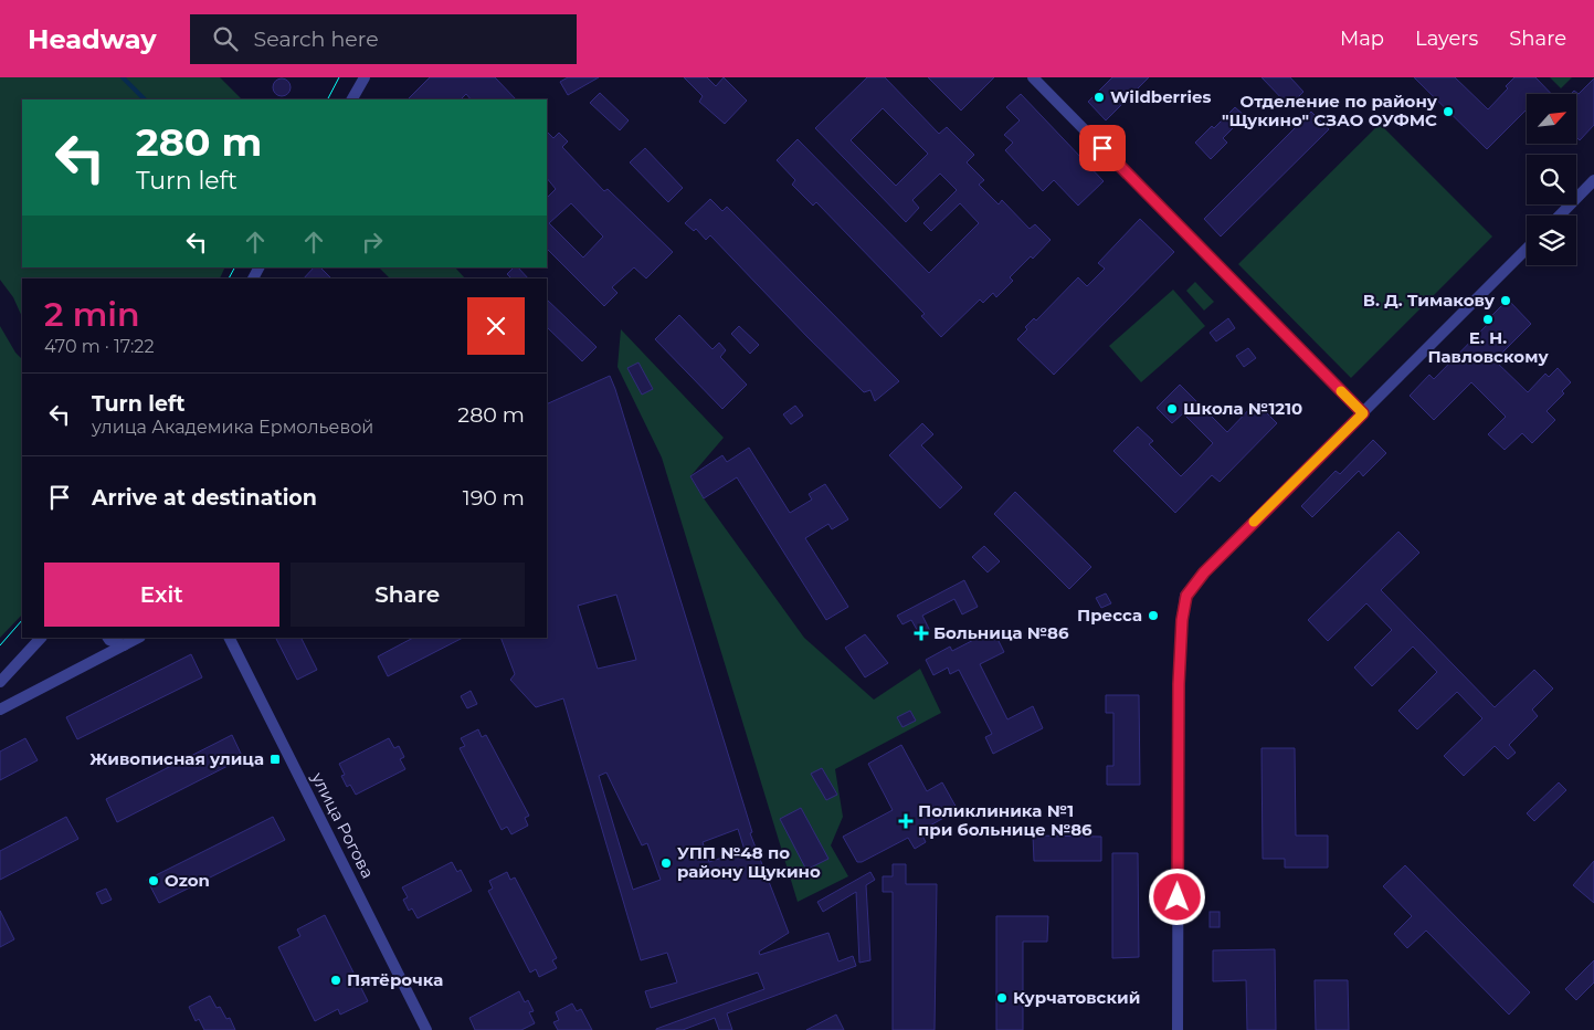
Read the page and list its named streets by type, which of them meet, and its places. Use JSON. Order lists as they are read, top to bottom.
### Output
{
  "streets": {
    "street": ["улица Рогова"]
  },
  "places": {
    "other": [
      "Wildberries",
      "Отделение по району \"Щукино\" СЗАО ОУФМС",
      "В. Д. Тимакову",
      "Е. Н. Павловскому",
      "Школа №1210",
      "Пресса",
      "УПП №48 по району Щукино",
      "Ozon",
      "Пятёрочка",
      "Курчатовский"
    ],
    "health": ["Больница №86", "Поликлиника №1 при больнице №86"],
    "transit": ["Живописная улица"]
  },
  "north": "top right",
  "page": {
    "header": "Headway",
    "search": "Search here",
    "nav": ["Map", "Layers", "Share"],
    "turn": ["280 m", "Turn left"],
    "heading": ["2 min", "470 m · 17:22"],
    "list": [
      {
        "name": "Turn left",
        "note": "улица Академика Ермольевой",
        "value": "280 m"
      },
      {
        "name": "Arrive at destination",
        "value": "190 m"
      }
    ],
    "buttons": ["Exit", "Share"]
  }
}
